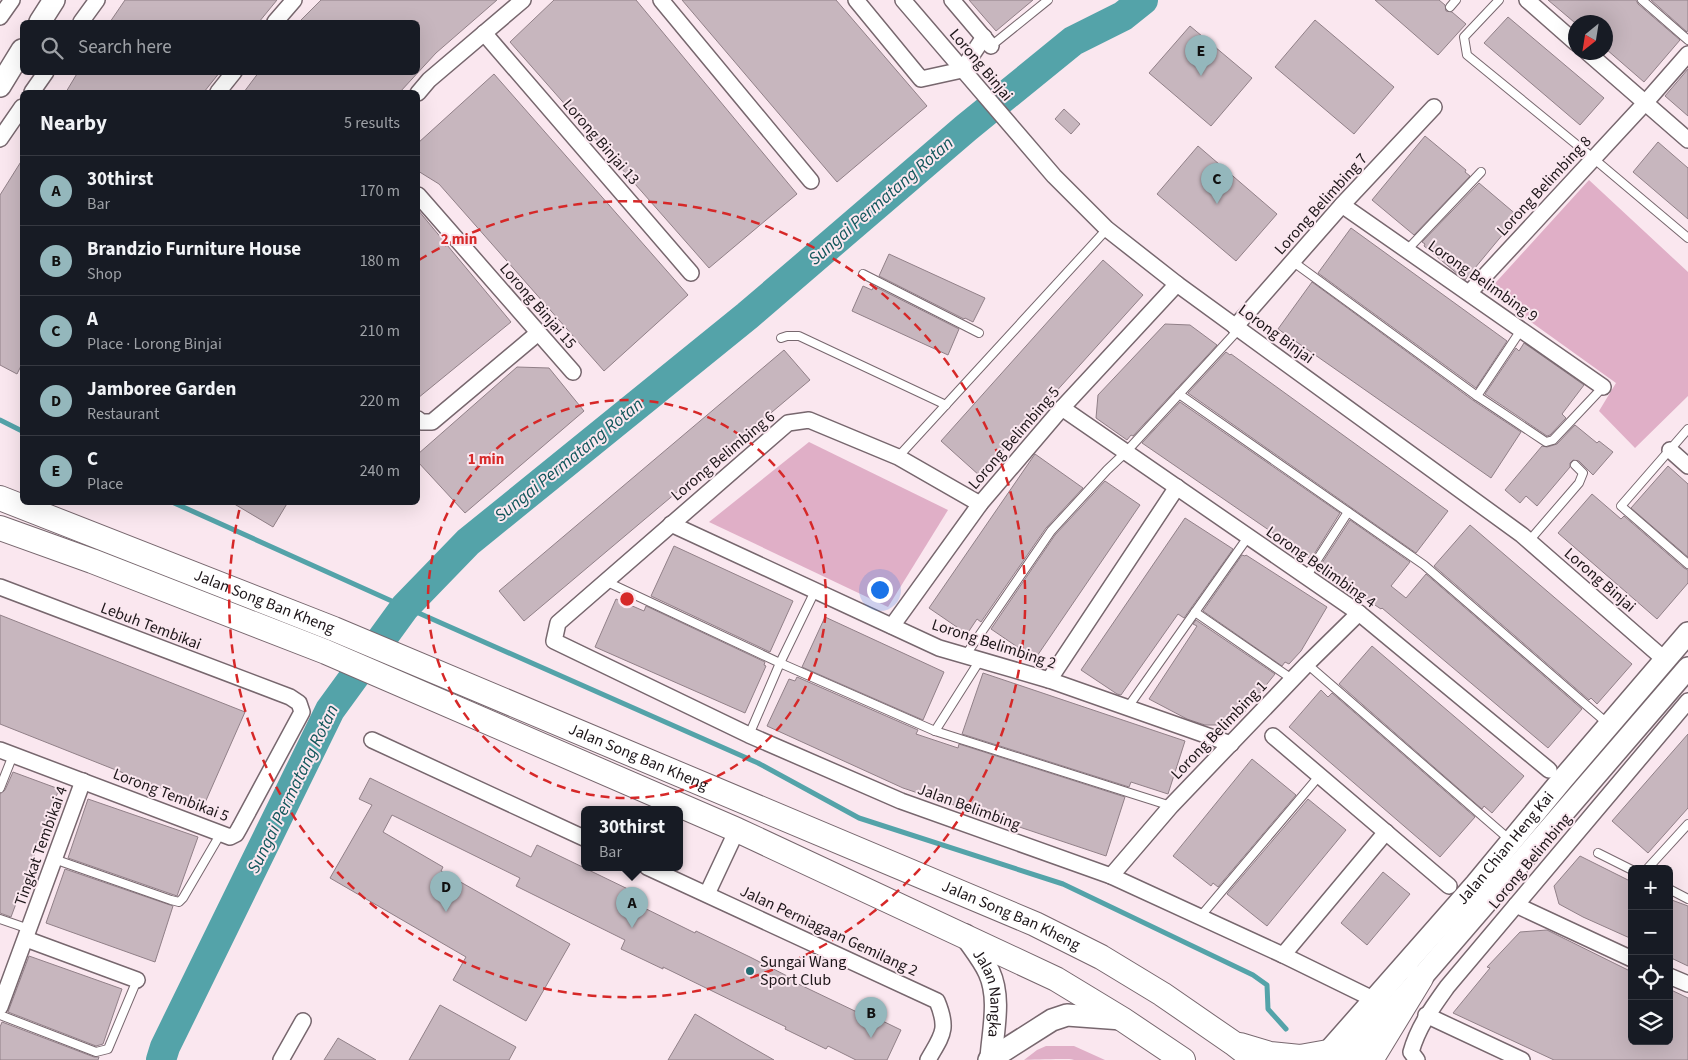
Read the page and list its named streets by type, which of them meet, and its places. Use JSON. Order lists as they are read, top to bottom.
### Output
{
  "streets": {
    "main road": ["Jalan Song Ban Kheng", "Jalan Chian Heng Kai", "Jalan Nangka"],
    "street": [
      "Lorong Binjai",
      "Lorong Binjai 13",
      "Lorong Belimbing 8",
      "Lorong Belimbing 7",
      "Lorong Belimbing 9",
      "Lorong Binjai 15",
      "Lorong Belimbing 5",
      "Lorong Belimbing 6",
      "Lorong Belimbing 4",
      "Lebuh Tembikai",
      "Lorong Belimbing 2",
      "Lorong Belimbing 1",
      "Lorong Tembikai 5",
      "Jalan Belimbing",
      "Tingkat Tembikai 4",
      "Lorong Belimbing",
      "Jalan Perniagaan Gemilang 2"
    ]
  },
  "crossings": [
    ["Lorong Binjai", "Lorong Belimbing 7"],
    ["Lorong Binjai", "Lorong Belimbing 5"],
    ["Lorong Binjai", "Jalan Chian Heng Kai"],
    ["Lorong Belimbing 8", "Lorong Belimbing 9"],
    ["Lorong Belimbing 7", "Lorong Belimbing 9"],
    ["Lorong Belimbing 5", "Lorong Belimbing 6"],
    ["Lorong Belimbing 5", "Lorong Belimbing 4"],
    ["Lorong Belimbing 5", "Lorong Belimbing 2"],
    ["Lorong Belimbing 6", "Lorong Belimbing 2"],
    ["Lorong Belimbing 6", "Jalan Belimbing"],
    ["Lorong Belimbing 4", "Lorong Belimbing 1"],
    ["Jalan Song Ban Kheng", "Jalan Nangka"],
    ["Lebuh Tembikai", "Lorong Tembikai 5"],
    ["Lorong Belimbing 2", "Lorong Belimbing 1"],
    ["Lorong Belimbing 1", "Jalan Belimbing"],
    ["Lorong Tembikai 5", "Tingkat Tembikai 4"],
    ["Jalan Belimbing", "Jalan Chian Heng Kai"]
  ],
  "water": ["Sungai Permatang Rotan"],
  "places": ["Sungai Wang Sport Club"],
  "north": "bottom left",
  "page": {
    "search": "Search here",
    "pins": [
      "E",
      "C",
      "D",
      "A",
      "B"
    ],
    "heading": ["Nearby", "5 results"],
    "list": [
      {
        "mark": "A",
        "name": "30thirst",
        "note": "Bar",
        "value": "170 m"
      },
      {
        "mark": "B",
        "name": "Brandzio Furniture House",
        "note": "Shop",
        "value": "180 m"
      },
      {
        "mark": "C",
        "name": "A",
        "note": "Place · Lorong Binjai",
        "value": "210 m"
      },
      {
        "mark": "D",
        "name": "Jamboree Garden",
        "note": "Restaurant",
        "value": "220 m"
      },
      {
        "mark": "E",
        "name": "C",
        "note": "Place",
        "value": "240 m"
      }
    ],
    "popup": ["30thirst", "Bar"],
    "map_buttons": ["+", "−"]
  },
  "rings": ["2 min", "1 min"]
}
